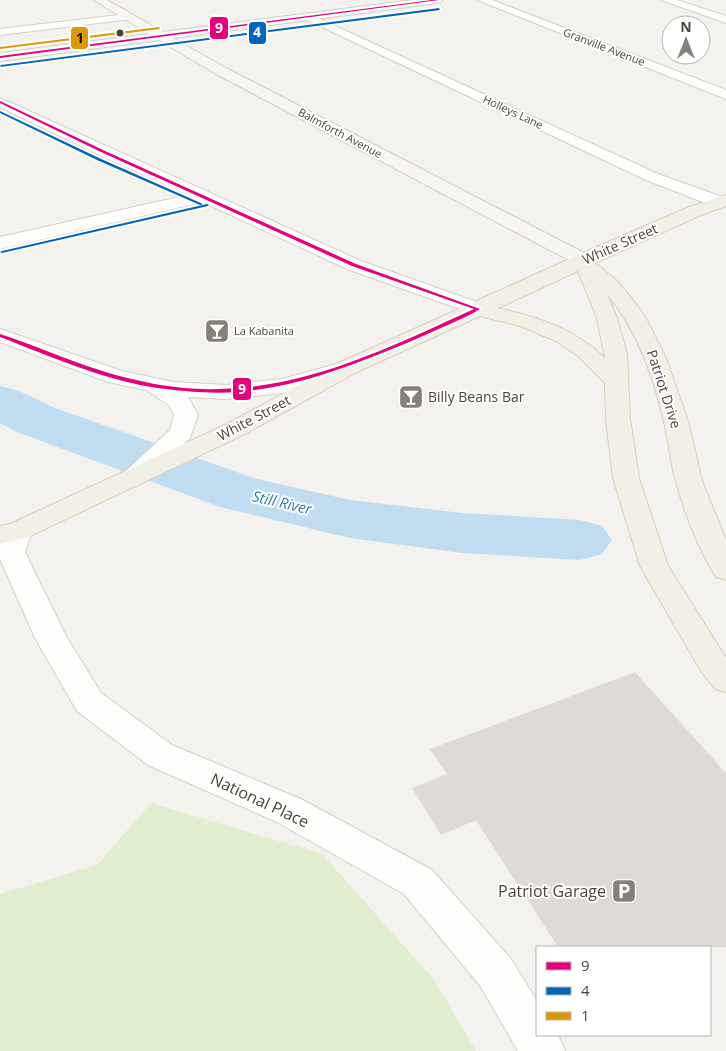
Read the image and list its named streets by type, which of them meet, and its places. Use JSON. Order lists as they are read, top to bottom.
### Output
{
  "streets": {
    "main road": ["White Street", "Patriot Drive"],
    "street": [
      "Granville Avenue",
      "Holleys Lane",
      "Balmforth Avenue",
      "National Place"
    ]
  },
  "crossings": [
    ["Holleys Lane", "White Street"],
    ["Balmforth Avenue", "White Street"],
    ["Balmforth Avenue", "Patriot Drive"],
    ["White Street", "Patriot Drive"],
    ["White Street", "National Place"]
  ],
  "water": ["Still River"],
  "places": {
    "bar": ["La Kabanita", "Billy Beans Bar"],
    "parking": ["Patriot Garage"]
  },
  "lines": ["transit line 9", "transit line 4", "transit line 1"],
  "legend": ["9", "4", "1"],
  "north": "top"
}
